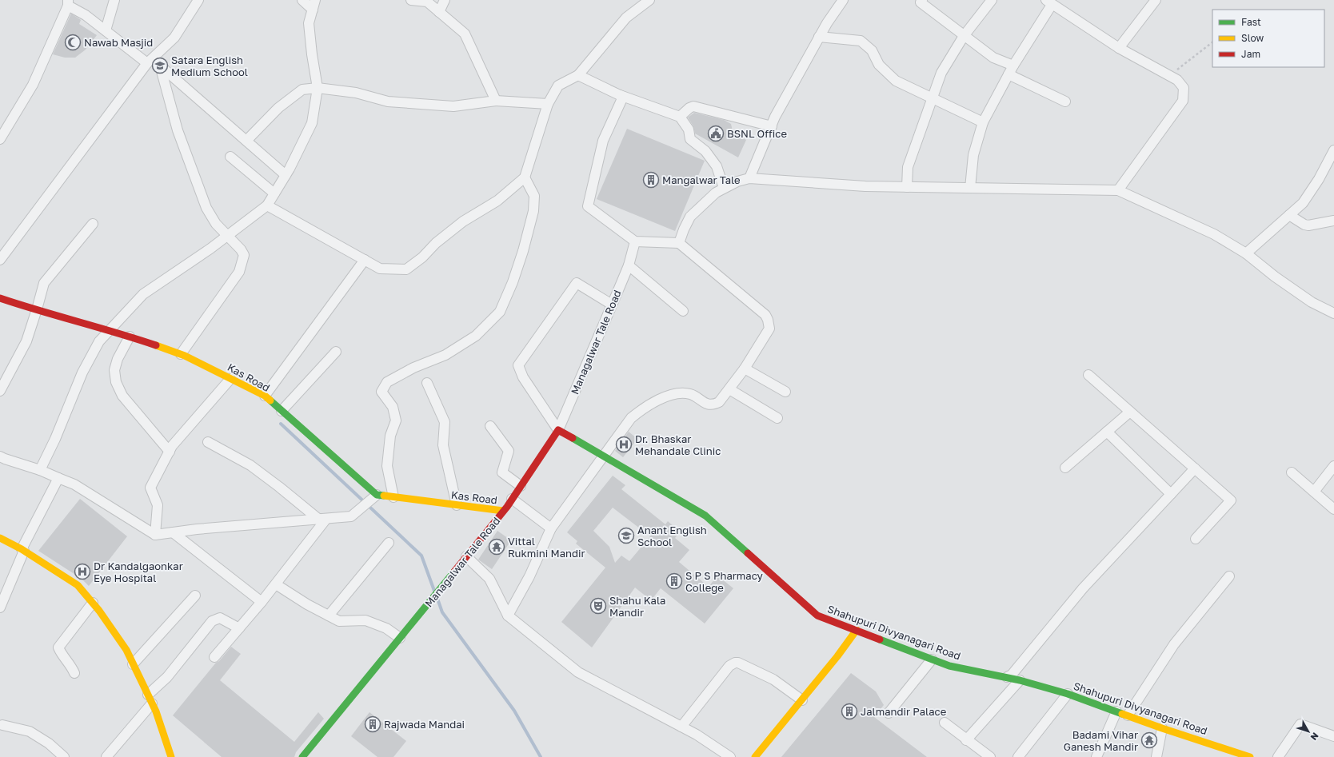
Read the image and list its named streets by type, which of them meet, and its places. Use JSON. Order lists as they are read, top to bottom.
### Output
{
  "streets": {
    "main road": ["Managalwar Tale Road", "Kas Road", "Shahupuri Divyanagari Road"]
  },
  "crossings": [
    ["Managalwar Tale Road", "Kas Road"],
    ["Managalwar Tale Road", "Shahupuri Divyanagari Road"]
  ],
  "places": {
    "mosque": ["Nawab Masjid"],
    "school or university": ["Satara English Medium School", "Anant English School"],
    "public building": ["BSNL Office"],
    "building": [
      "Mangalwar Tale",
      "S P S Pharmacy College",
      "Jalmandir Palace",
      "Rajwada Mandai"
    ],
    "hospital": ["Dr. Bhaskar Mehandale Clinic", "Dr Kandalgaonkar Eye Hospital"],
    "temple": ["Vittal Rukmini Mandir", "Badami Vihar Ganesh Mandir"],
    "theatre": ["Shahu Kala Mandir"]
  },
  "legend": ["Fast", "Slow", "Jam"],
  "north": "bottom right"
}
